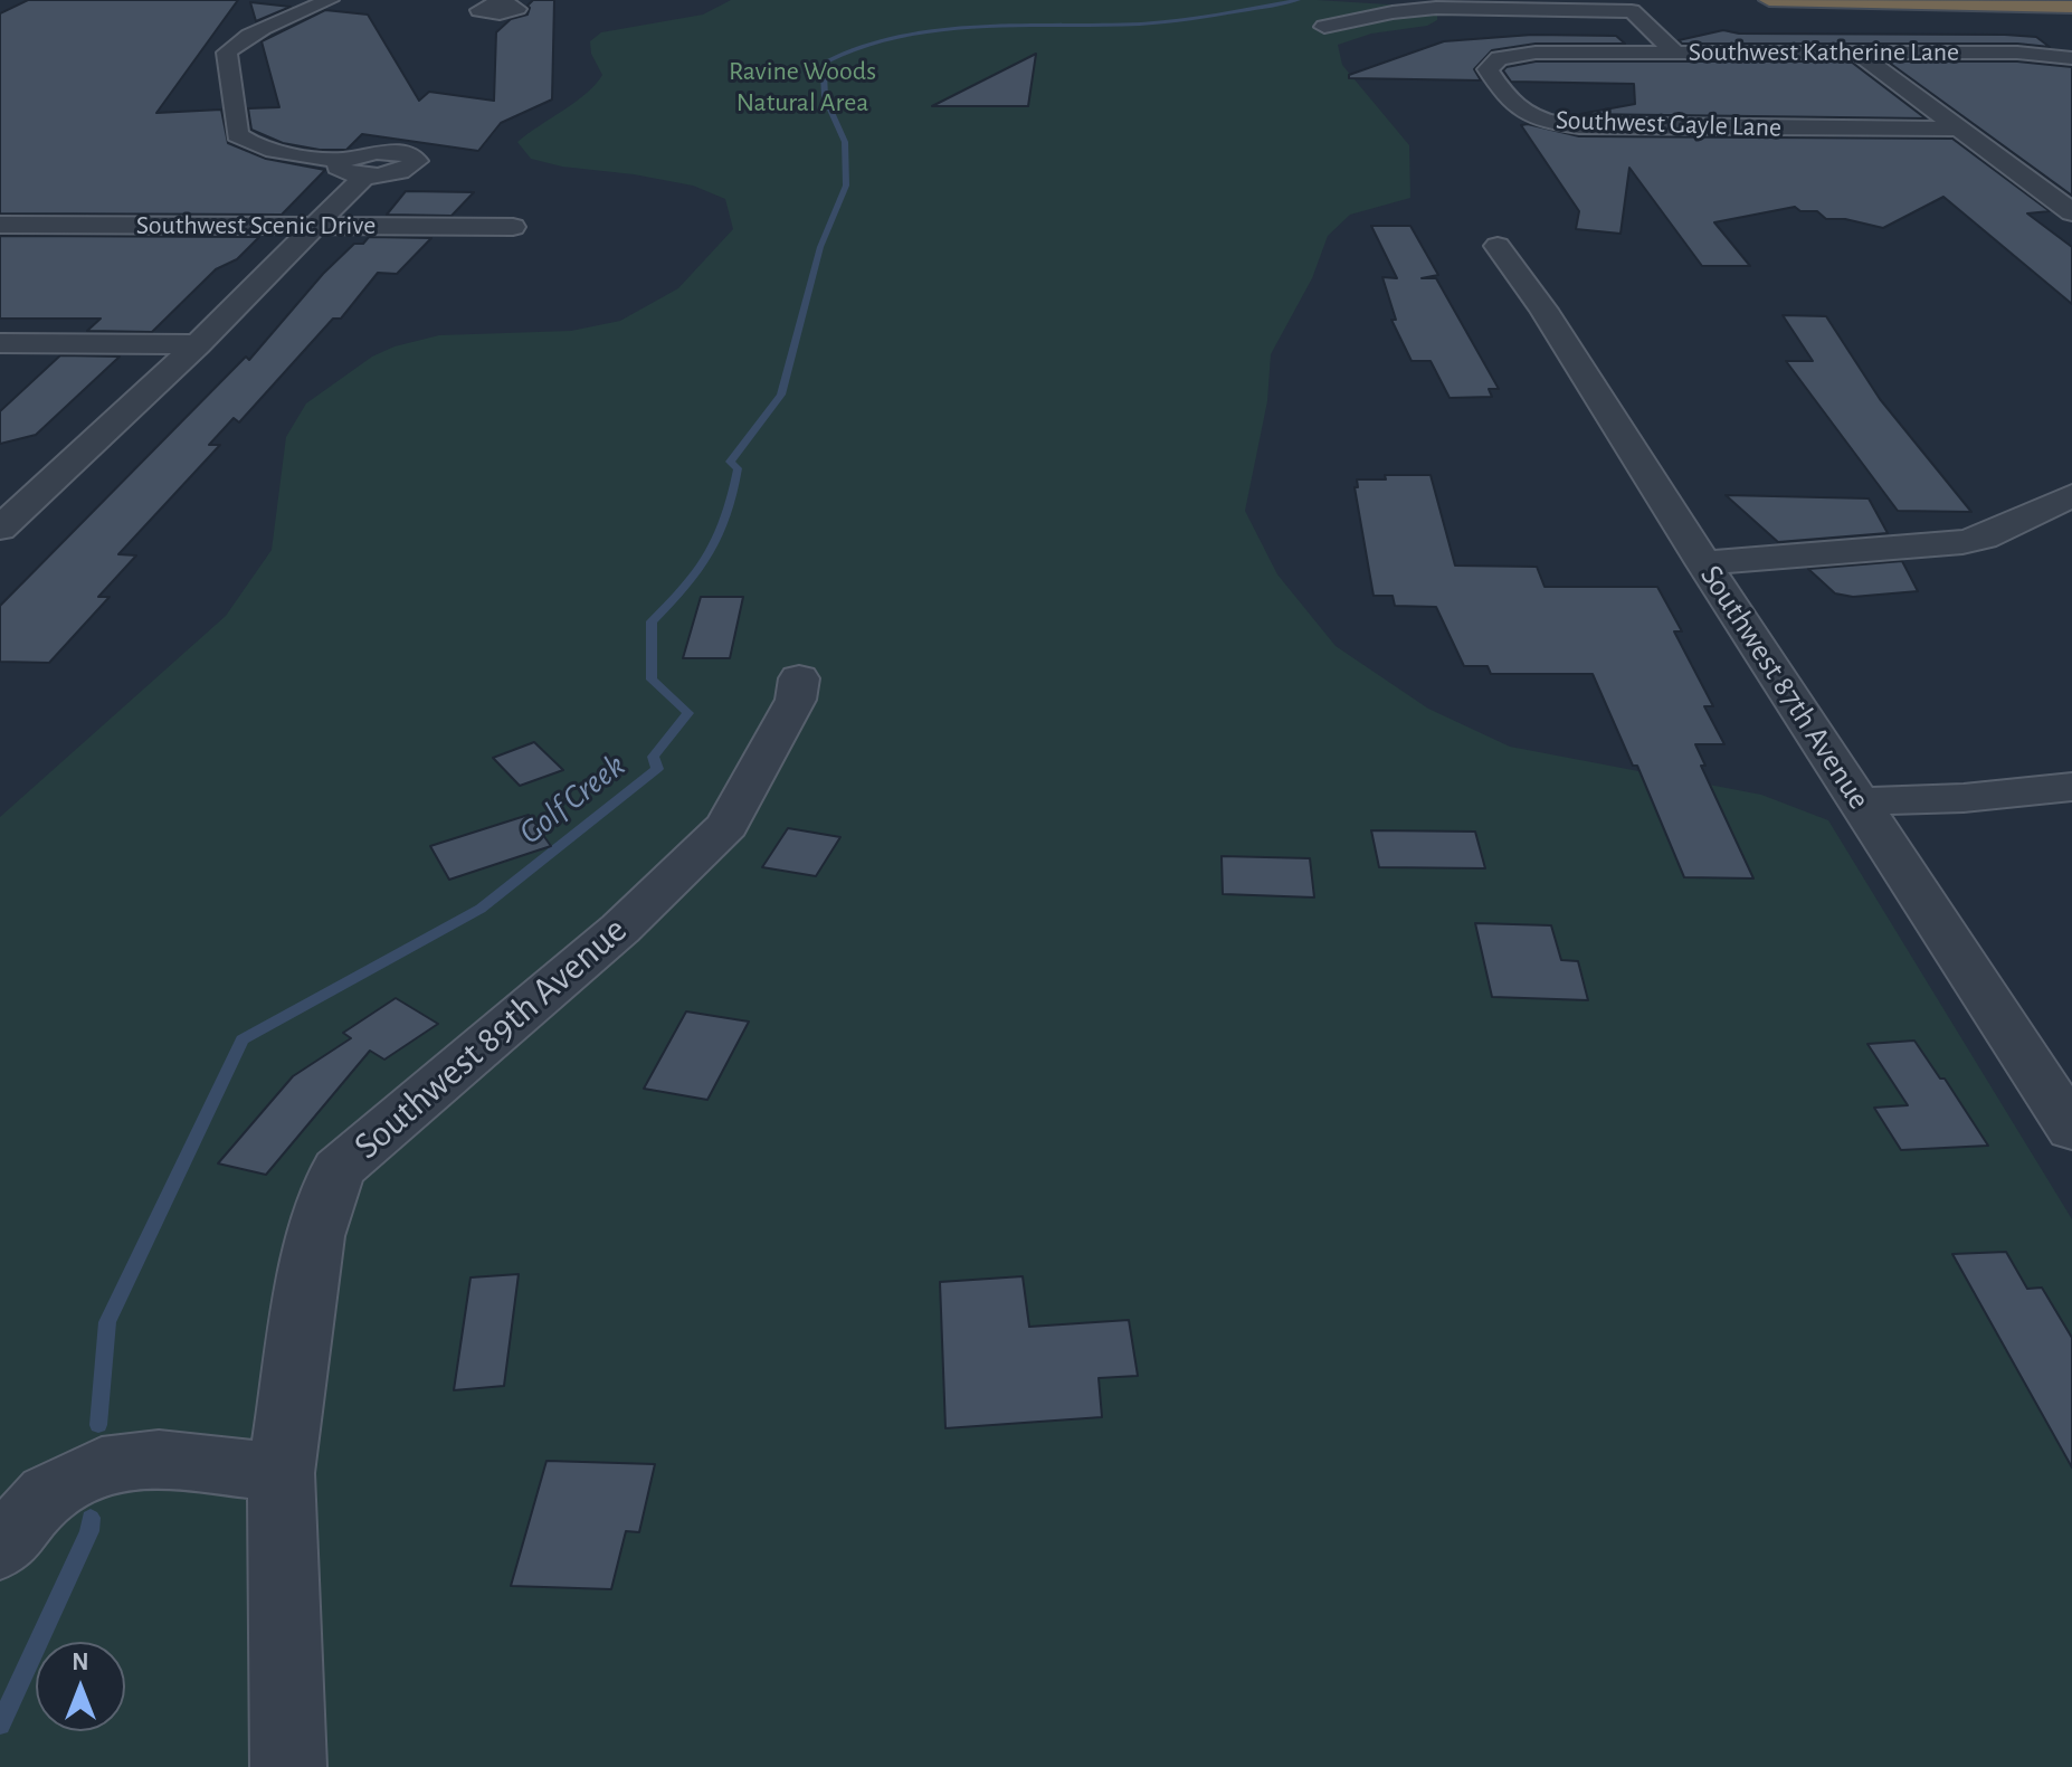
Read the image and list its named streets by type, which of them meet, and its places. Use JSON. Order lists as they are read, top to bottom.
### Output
{
  "streets": {
    "street": [
      "Southwest Katherine Lane",
      "Southwest Gayle Lane",
      "Southwest Scenic Drive",
      "Southwest 87th Avenue",
      "Southwest 89th Avenue"
    ]
  },
  "crossings": [
    ["Southwest Katherine Lane", "Southwest Gayle Lane"]
  ],
  "water": ["Golf Creek"],
  "parks": ["Ravine Woods Natural Area"],
  "north": "top"
}
